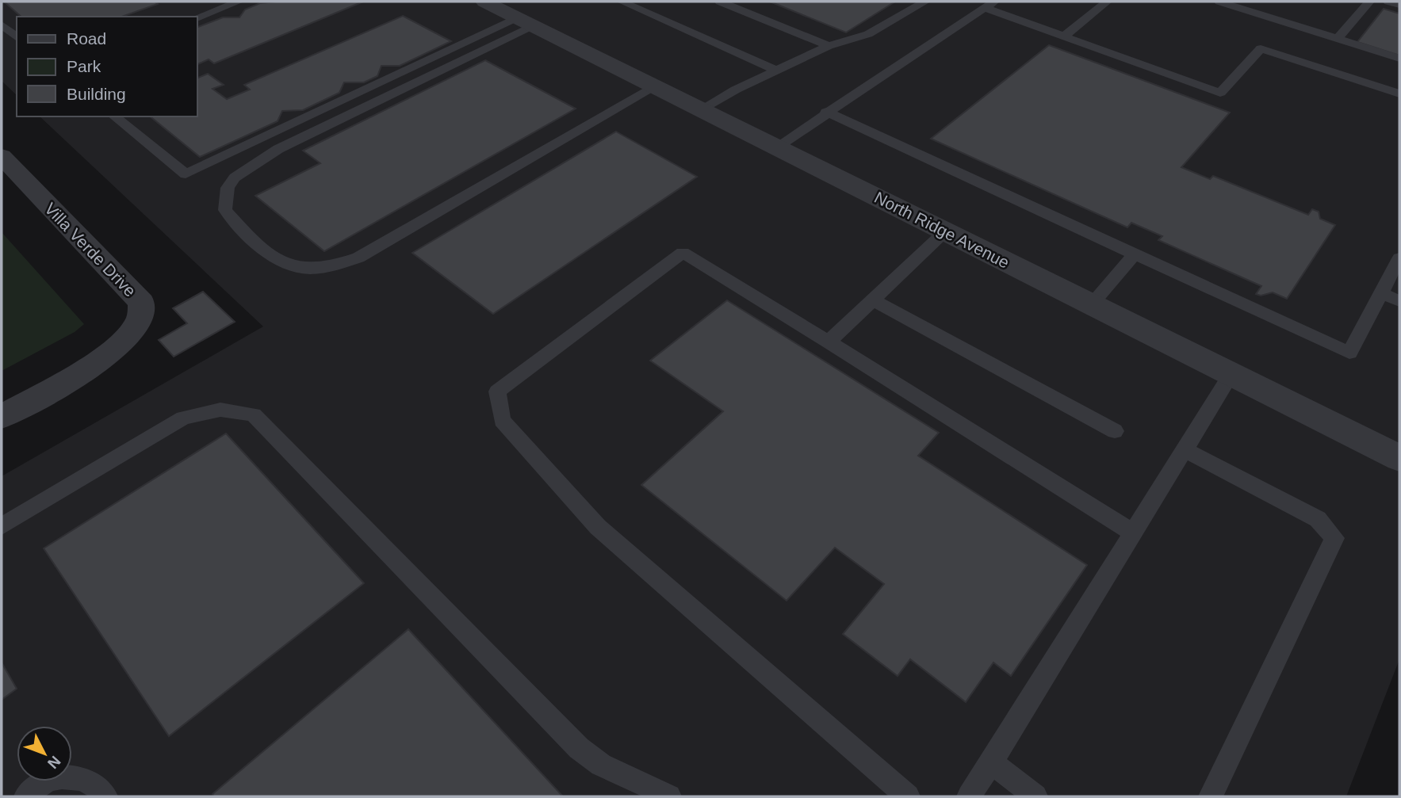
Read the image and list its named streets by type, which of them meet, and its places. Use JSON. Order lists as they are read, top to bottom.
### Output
{
  "streets": {
    "street": ["North Ridge Avenue", "Villa Verde Drive"]
  },
  "legend": ["Road", "Park", "Building"],
  "north": "bottom right"
}
